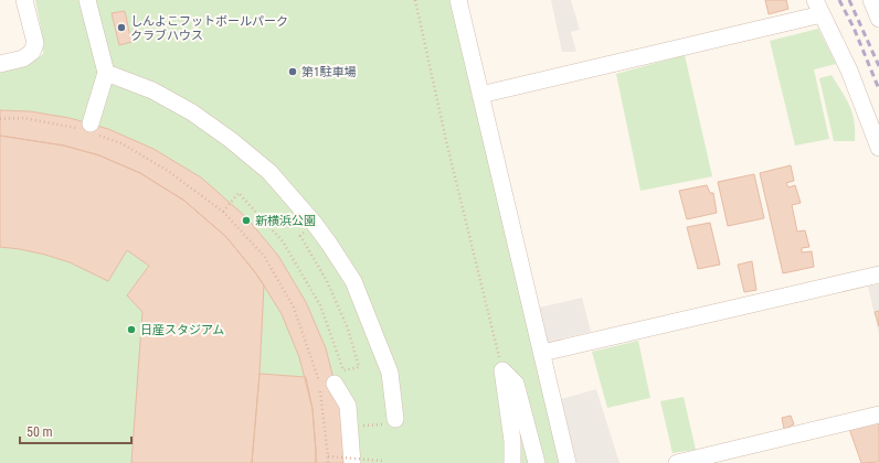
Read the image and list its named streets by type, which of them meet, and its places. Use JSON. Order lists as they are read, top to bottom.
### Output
{
  "places": [
    "しんよこフットボールパーク クラブハウス",
    "第1駐車場",
    "新横浜公園",
    "日産スタジアム"
  ],
  "scale_bar": "50 m"
}
